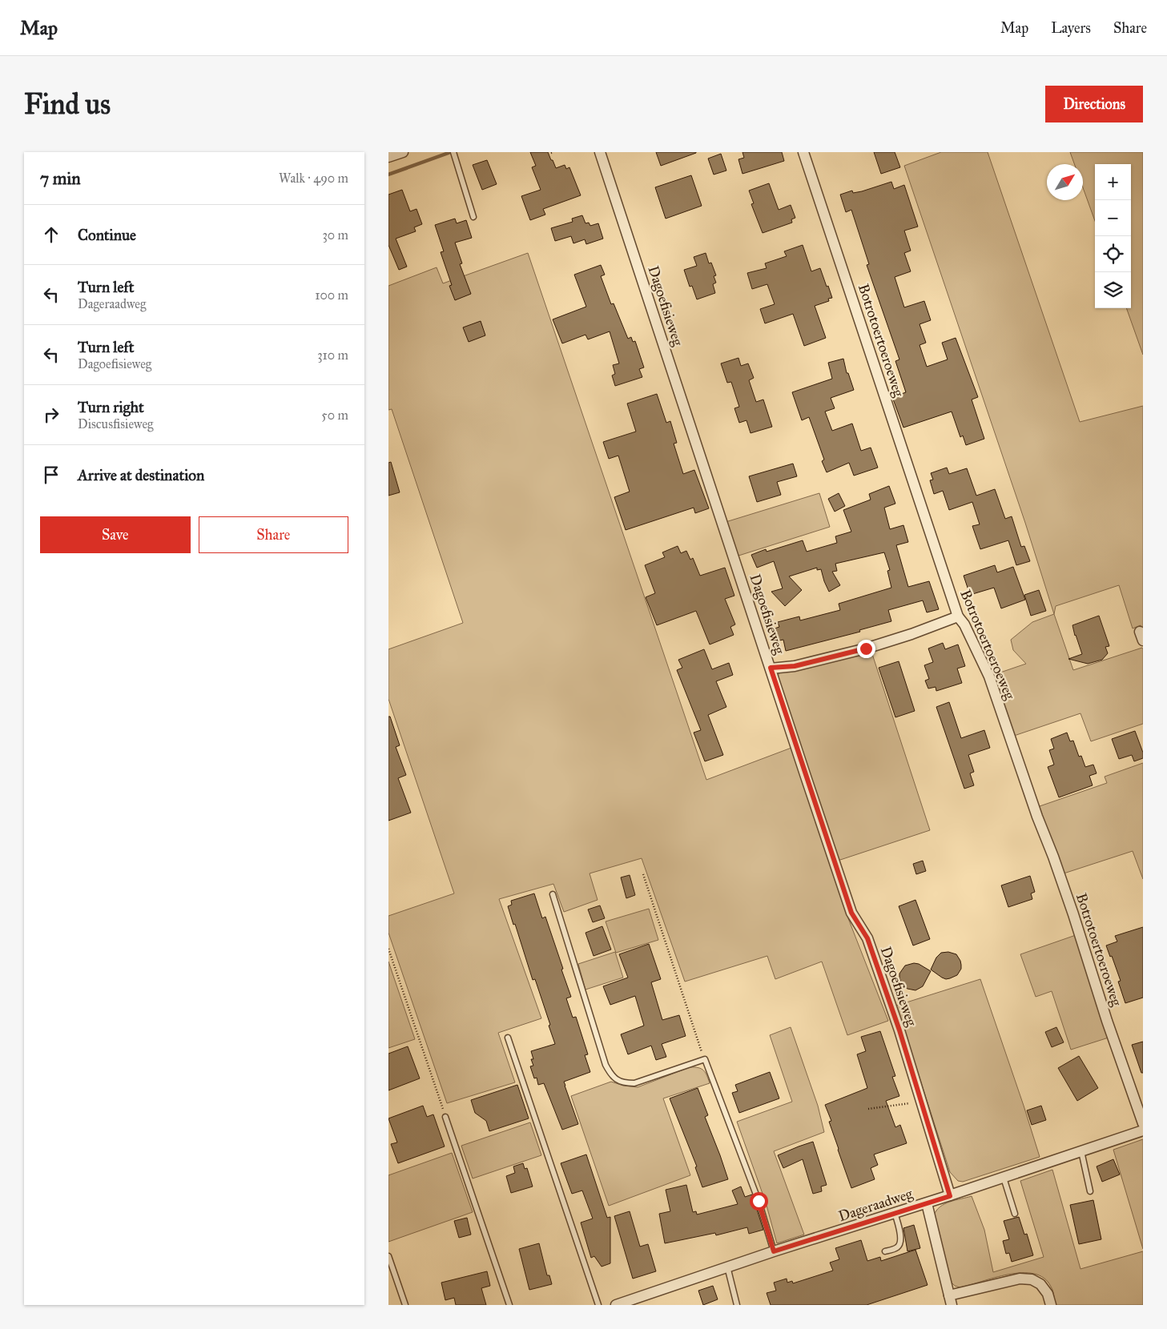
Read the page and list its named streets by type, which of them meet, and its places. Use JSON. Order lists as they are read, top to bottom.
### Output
{
  "streets": {
    "street": ["Dagoefisieweg", "Botrotoertoeroeweg", "Dageraadweg"]
  },
  "crossings": [
    ["Dagoefisieweg", "Dageraadweg"]
  ],
  "north": "top right",
  "page": {
    "header": "Map",
    "nav": ["Map", "Layers", "Share"],
    "buttons": [
      "Directions",
      ["Save", "Share"]
    ],
    "title": "Find us",
    "heading": ["7 min", "Walk · 490 m"],
    "map_buttons": ["+", "−"],
    "list": [
      ["Continue", "30 m"],
      ["Turn left", "Dageraadweg", "100 m"],
      ["Turn left", "Dagoefisieweg", "310 m"],
      ["Turn right", "Discusfisieweg", "50 m"],
      "Arrive at destination"
    ]
  }
}
